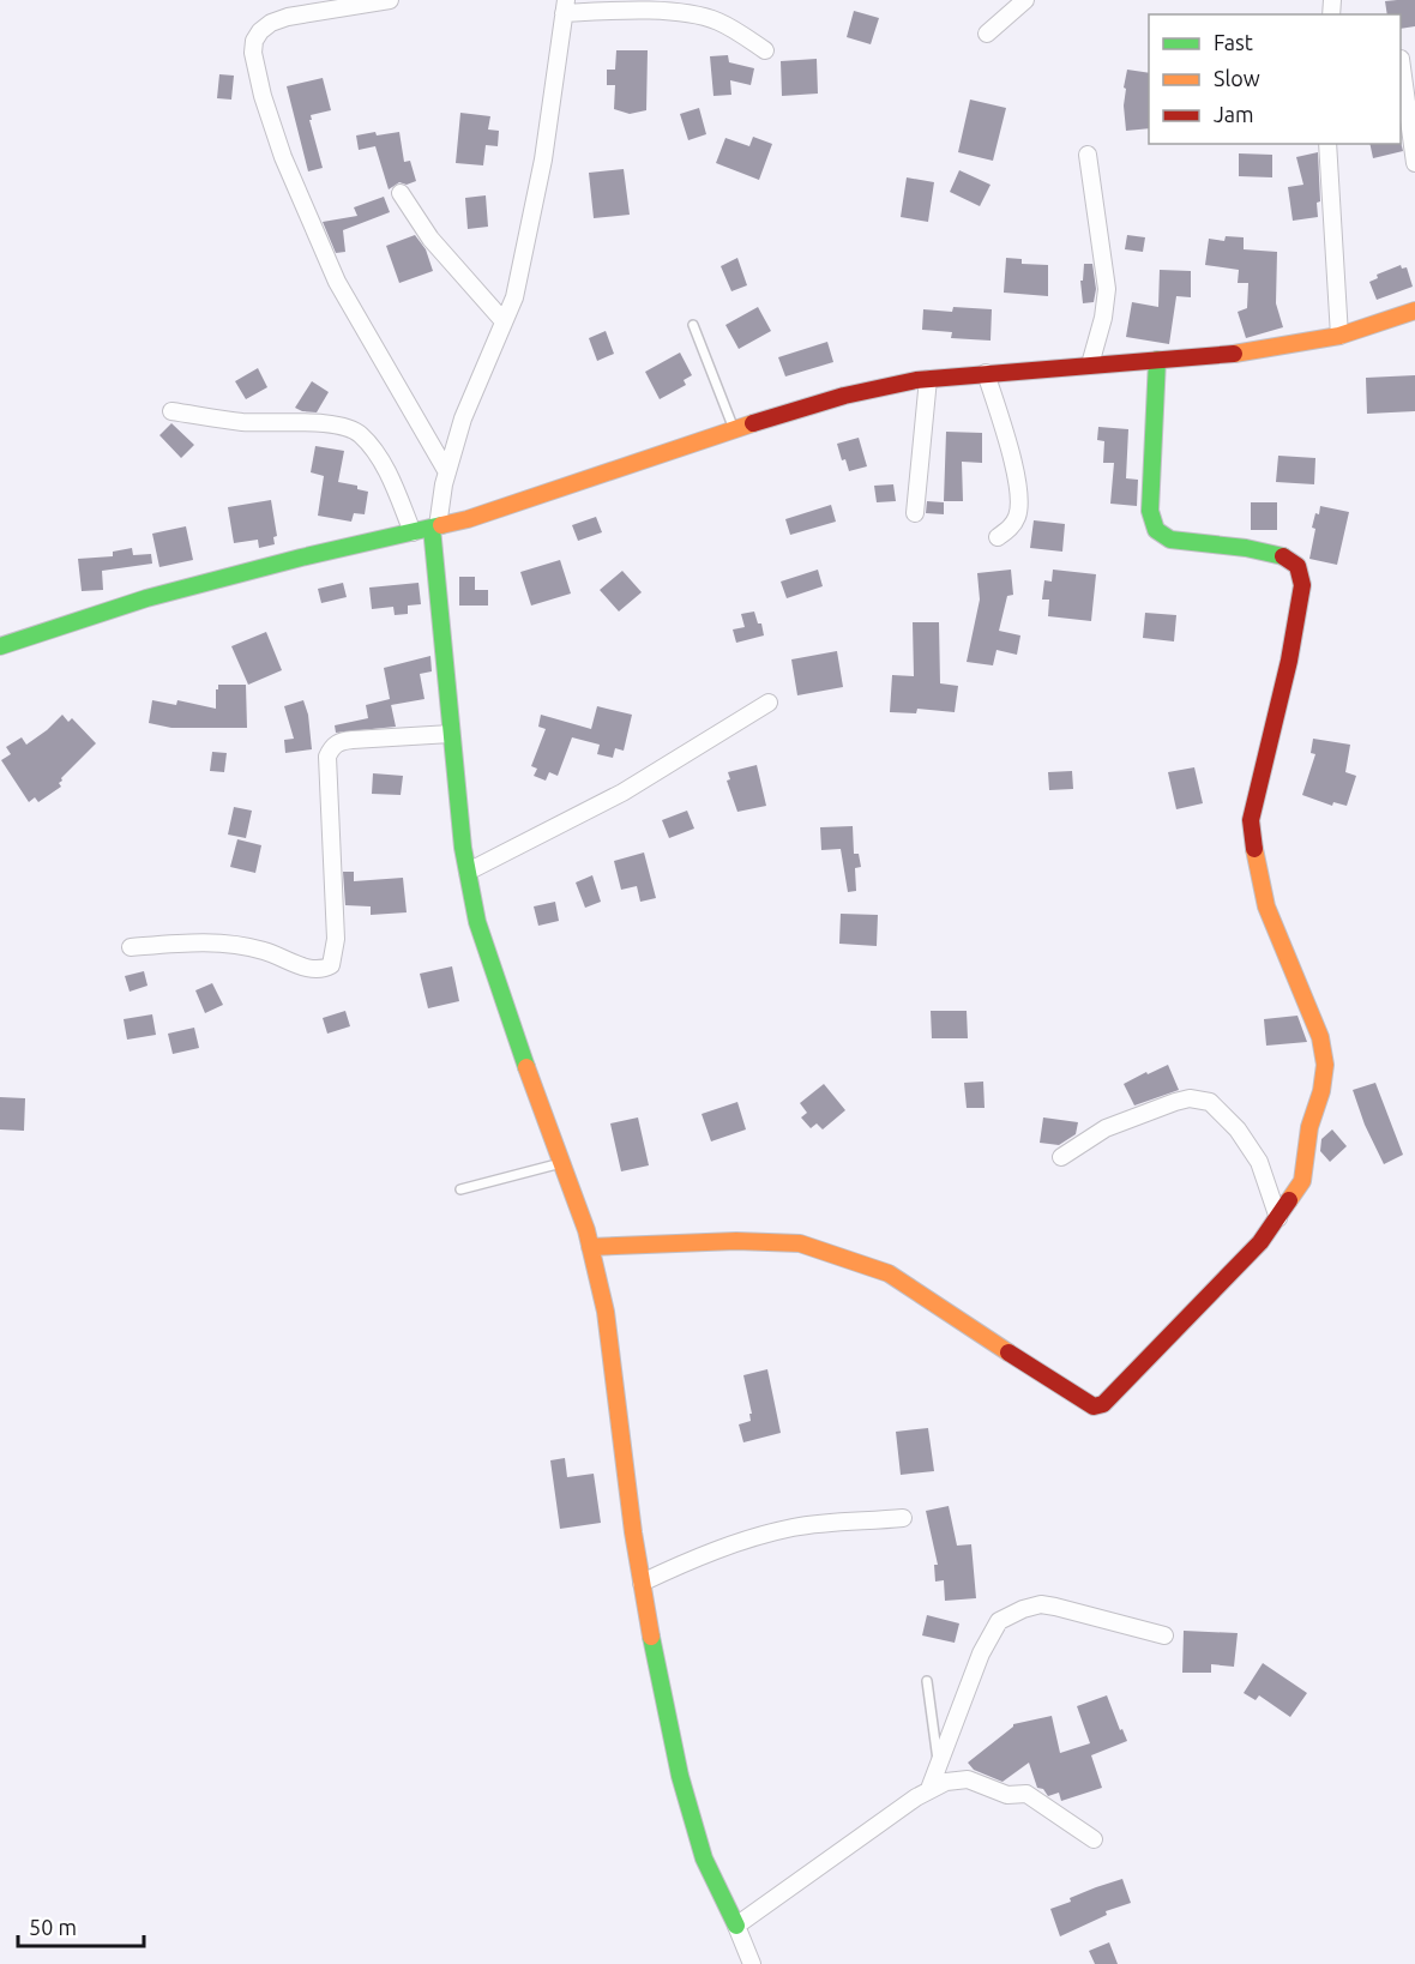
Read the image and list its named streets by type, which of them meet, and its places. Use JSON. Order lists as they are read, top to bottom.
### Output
{
  "legend": ["Fast", "Slow", "Jam"],
  "scale_bar": "50 m"
}
